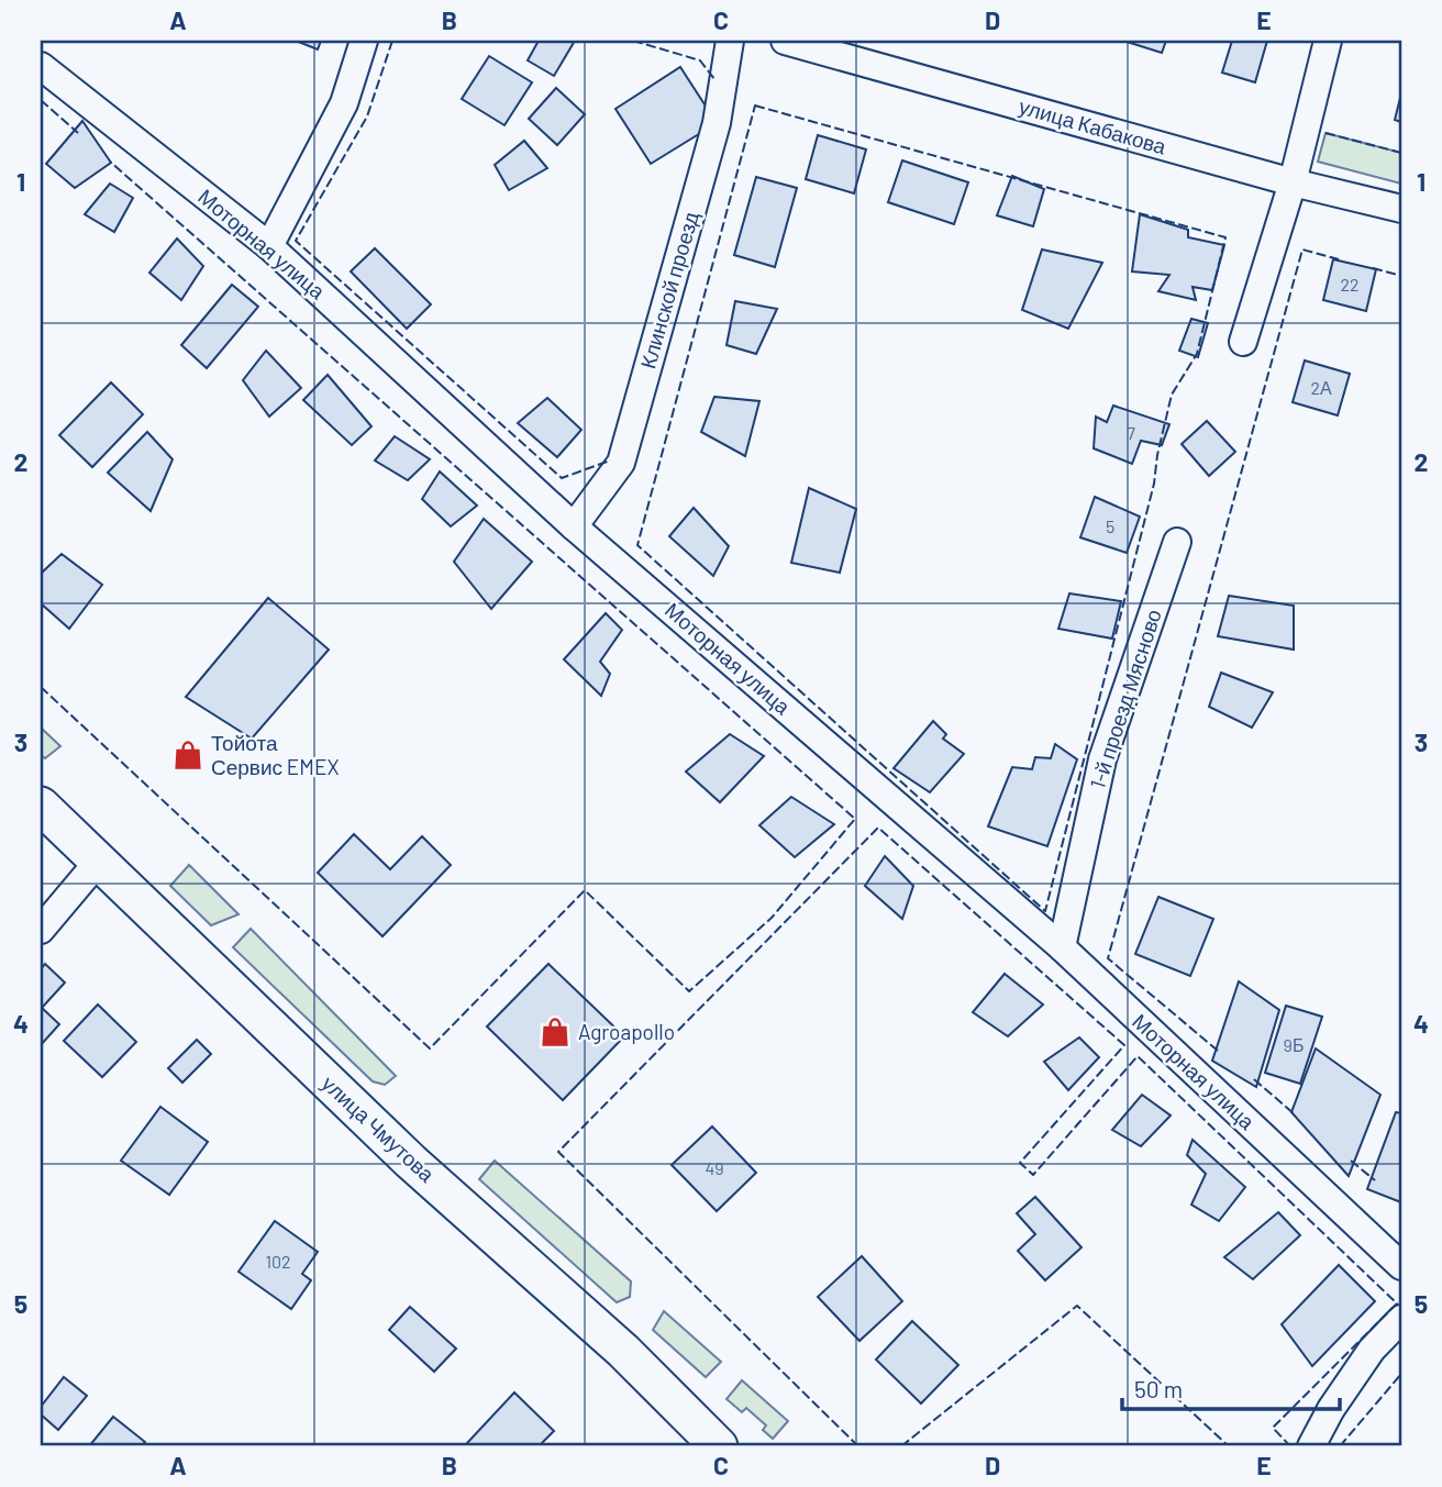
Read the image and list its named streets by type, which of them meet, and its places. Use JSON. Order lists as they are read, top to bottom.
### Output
{
  "streets": {
    "main road": ["улица Чмутова"],
    "street": [
      "улица Кабакова",
      "Моторная улица",
      "Клинской проезд",
      "1-й проезд Мясново"
    ]
  },
  "crossings": [
    ["Моторная улица", "Клинской проезд"],
    ["Моторная улица", "1-й проезд Мясново"]
  ],
  "places": {
    "shop": ["Тойота Сервис EMEX", "Agroapollo"]
  },
  "house_numbers": [
    "22",
    "2А",
    "7",
    "5",
    "9Б",
    "49",
    "102"
  ],
  "scale_bar": "50 m",
  "grid": {
    "columns": [
      "A",
      "B",
      "C",
      "D",
      "E"
    ],
    "rows": [
      "1",
      "2",
      "3",
      "4",
      "5"
    ]
  }
}
